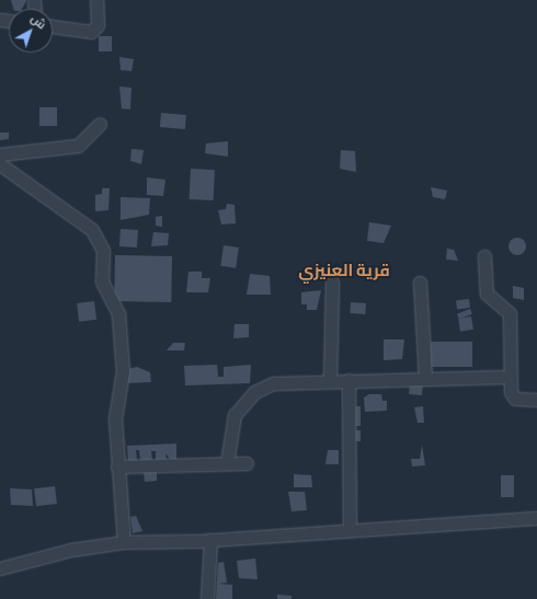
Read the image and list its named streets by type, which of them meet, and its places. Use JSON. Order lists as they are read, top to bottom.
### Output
{
  "districts": ["قرية العنيزي"],
  "north": "top right"
}
